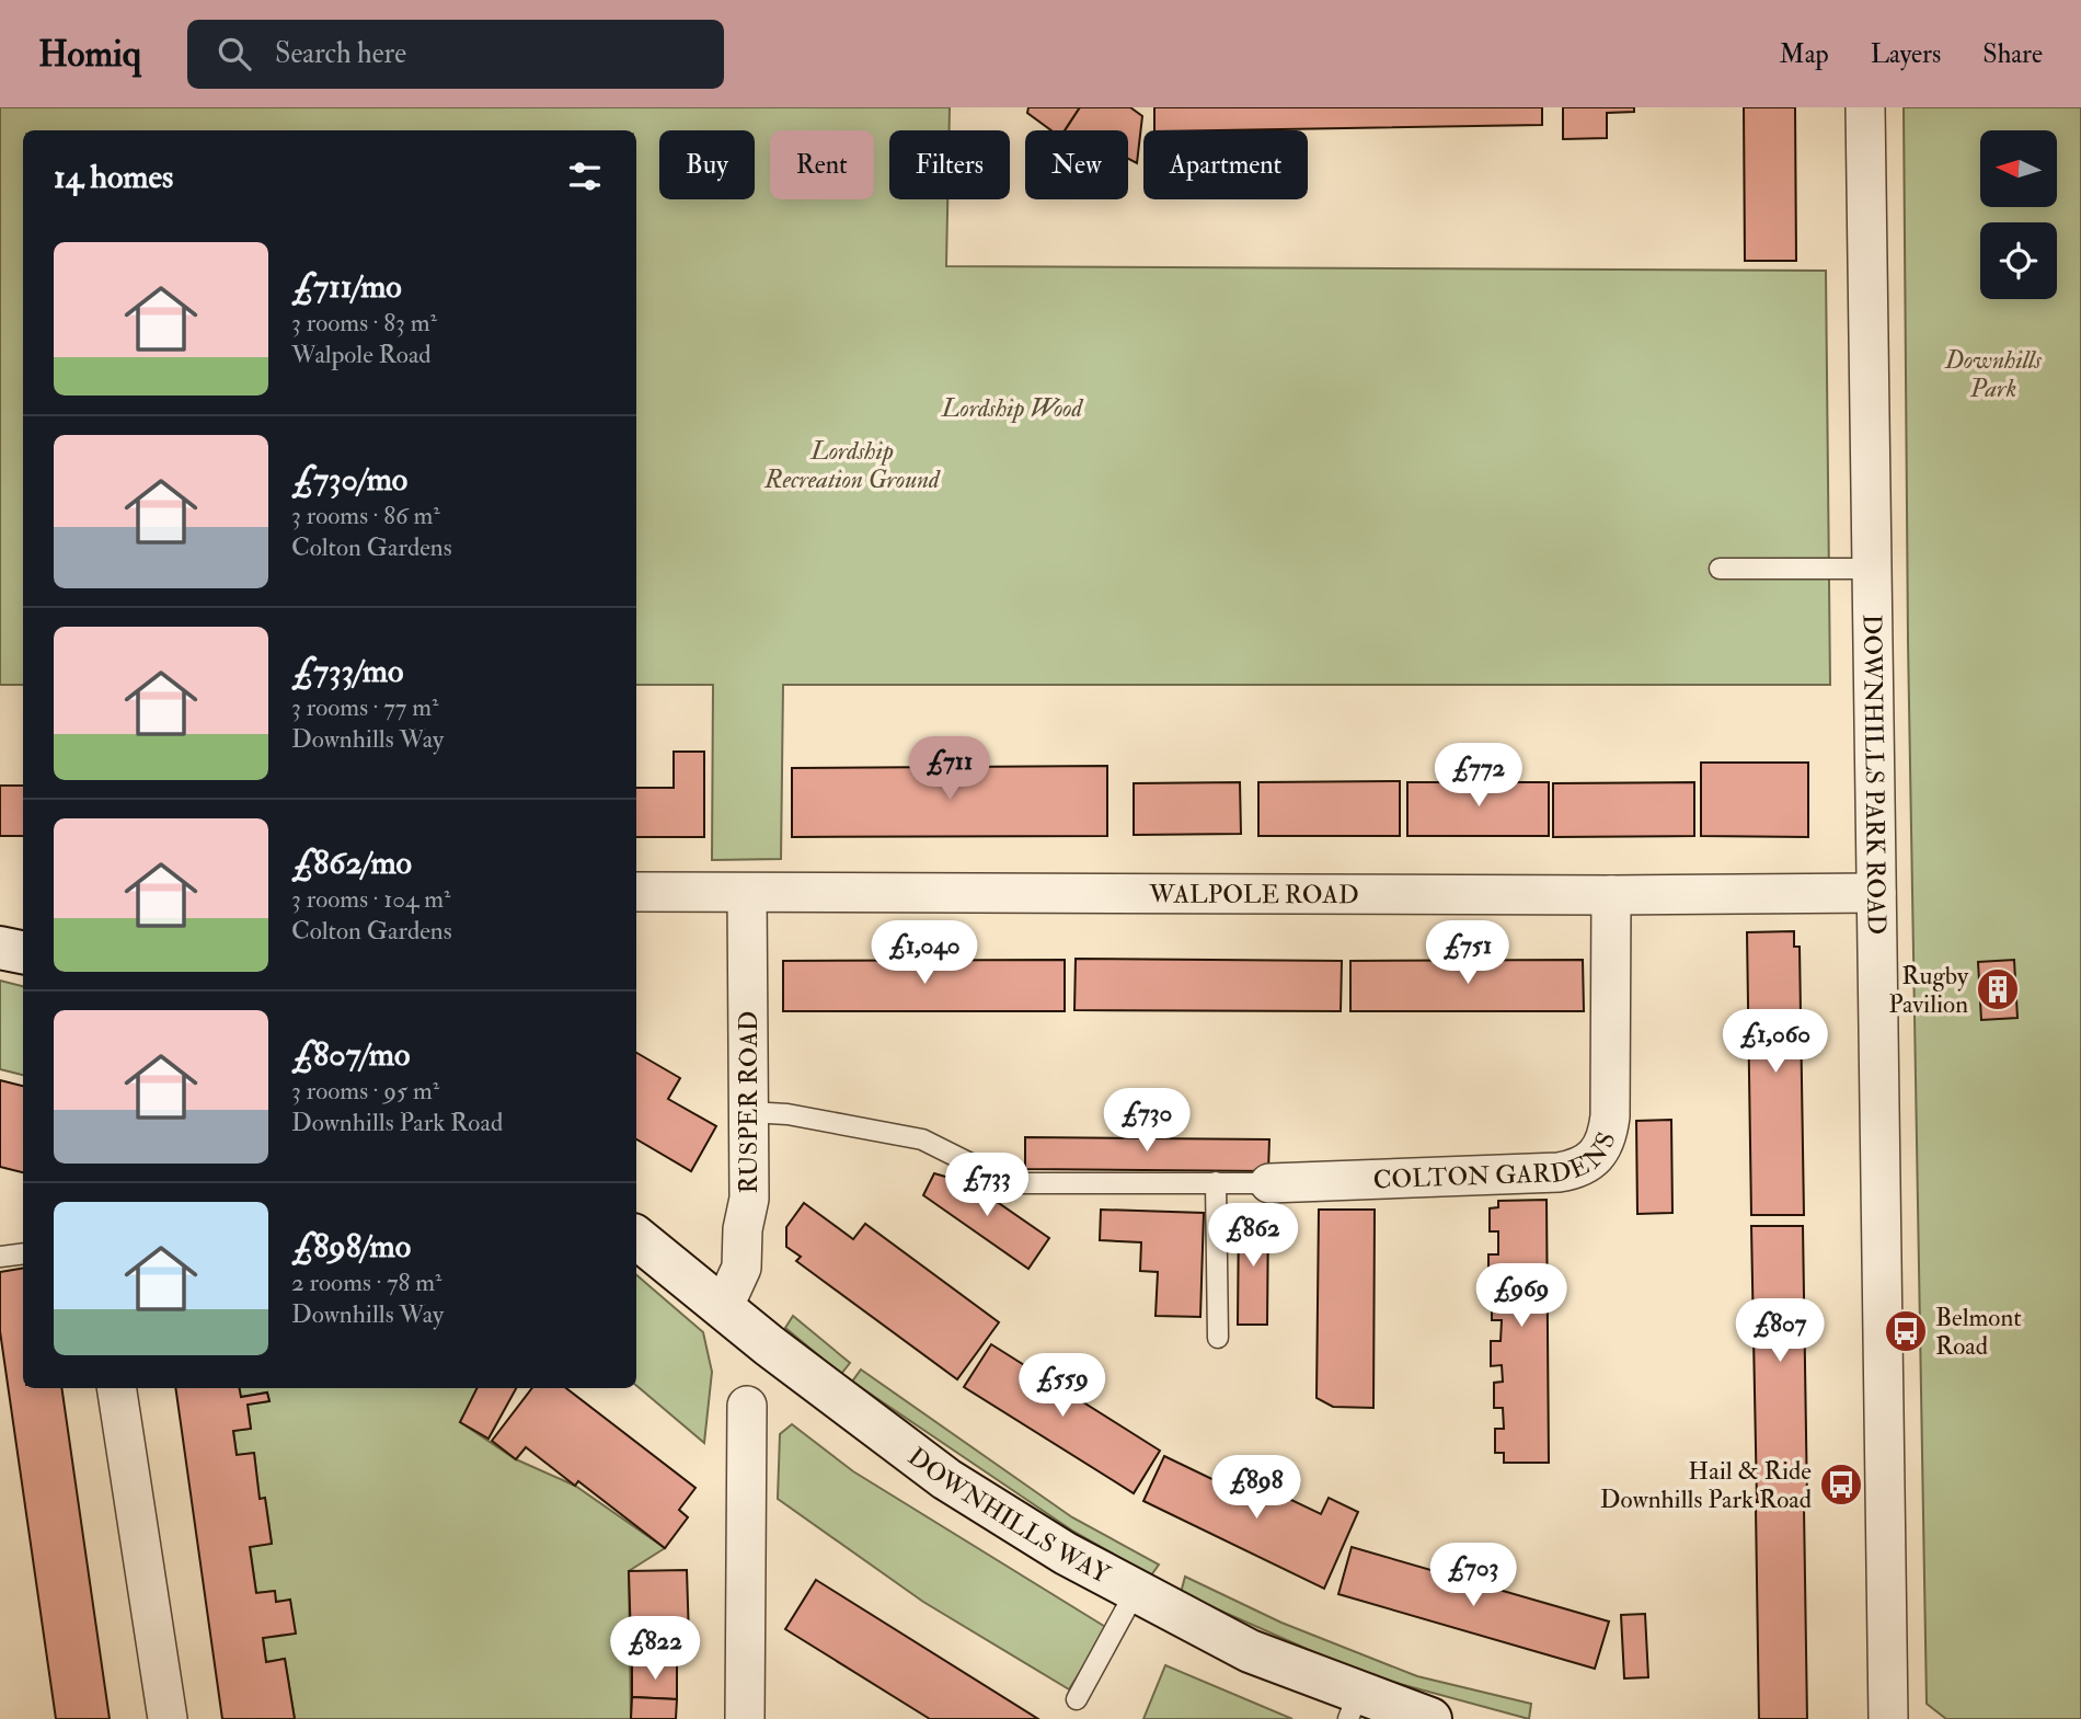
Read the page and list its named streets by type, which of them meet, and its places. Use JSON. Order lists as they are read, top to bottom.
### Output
{
  "streets": {
    "main road": ["DOWNHILLS WAY"],
    "street": [
      "DOWNHILLS PARK ROAD",
      "WALPOLE ROAD",
      "RUSPER ROAD",
      "COLTON GARDENS"
    ]
  },
  "crossings": [
    ["DOWNHILLS PARK ROAD", "WALPOLE ROAD"],
    ["WALPOLE ROAD", "RUSPER ROAD"],
    ["WALPOLE ROAD", "COLTON GARDENS"],
    ["RUSPER ROAD", "DOWNHILLS WAY"]
  ],
  "parks": ["Downhills Park", "Lordship Wood", "Lordship Recreation Ground"],
  "places": {
    "building": ["Rugby Pavilion"],
    "bus stop": ["Belmont Road", "Hail & Ride Downhills Park Road"]
  },
  "north": "left",
  "page": {
    "header": "Homiq",
    "search": "Search here",
    "nav": ["Map", "Layers", "Share"],
    "chip": [
      "Buy",
      "Rent",
      "Filters",
      "New",
      "Apartment"
    ],
    "heading": "14 homes",
    "list": [
      {
        "name": "£711/mo",
        "note": "3 rooms · 83 m² · Walpole Road"
      },
      {
        "name": "£730/mo",
        "note": "3 rooms · 86 m² · Colton Gardens"
      },
      {
        "name": "£733/mo",
        "note": "3 rooms · 77 m² · Downhills Way"
      },
      {
        "name": "£862/mo",
        "note": "3 rooms · 104 m² · Colton Gardens"
      },
      {
        "name": "£807/mo",
        "note": "3 rooms · 95 m² · Downhills Park Road"
      },
      {
        "name": "£898/mo",
        "note": "2 rooms · 78 m² · Downhills Way"
      }
    ],
    "price": [
      "£711",
      "£772",
      "£1,040",
      "£751",
      "£1,060",
      "£730",
      "£733",
      "£862",
      "£969",
      "£807",
      "£559",
      "£898",
      "£703",
      "£822"
    ]
  }
}
